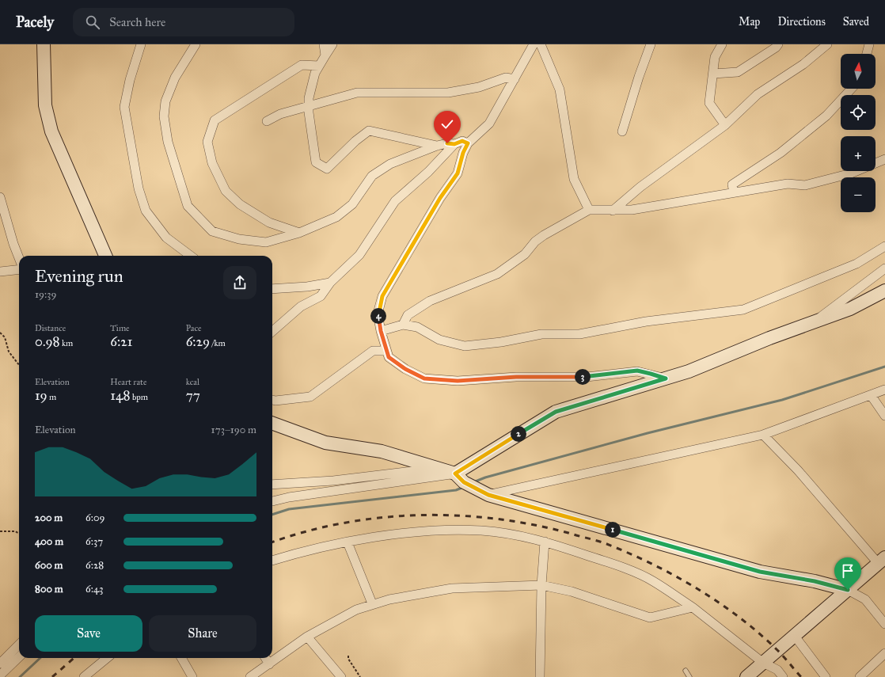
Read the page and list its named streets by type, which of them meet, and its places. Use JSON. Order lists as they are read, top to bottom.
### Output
{
  "north": "top",
  "page": {
    "header": "Pacely",
    "search": "Search here",
    "nav": ["Map", "Directions", "Saved"],
    "map_buttons": ["+", "−"],
    "heading": ["Evening run", "19:39"],
    "pins": [
      "4",
      "3",
      "2",
      "1"
    ],
    "stats": [
      ["Distance", "0.98 km"],
      ["Time", "6:21"],
      ["Pace", "6:29 /km"],
      ["Elevation", "19 m"],
      ["Heart rate", "148 bpm"],
      ["kcal", "77"]
    ],
    "chart": ["Elevation", "173–190 m"],
    "list": [
      {
        "name": "200 m",
        "note": "6:09"
      },
      {
        "name": "400 m",
        "note": "6:37"
      },
      {
        "name": "600 m",
        "note": "6:28"
      },
      {
        "name": "800 m",
        "note": "6:43"
      }
    ],
    "buttons": ["Save", "Share"]
  }
}
